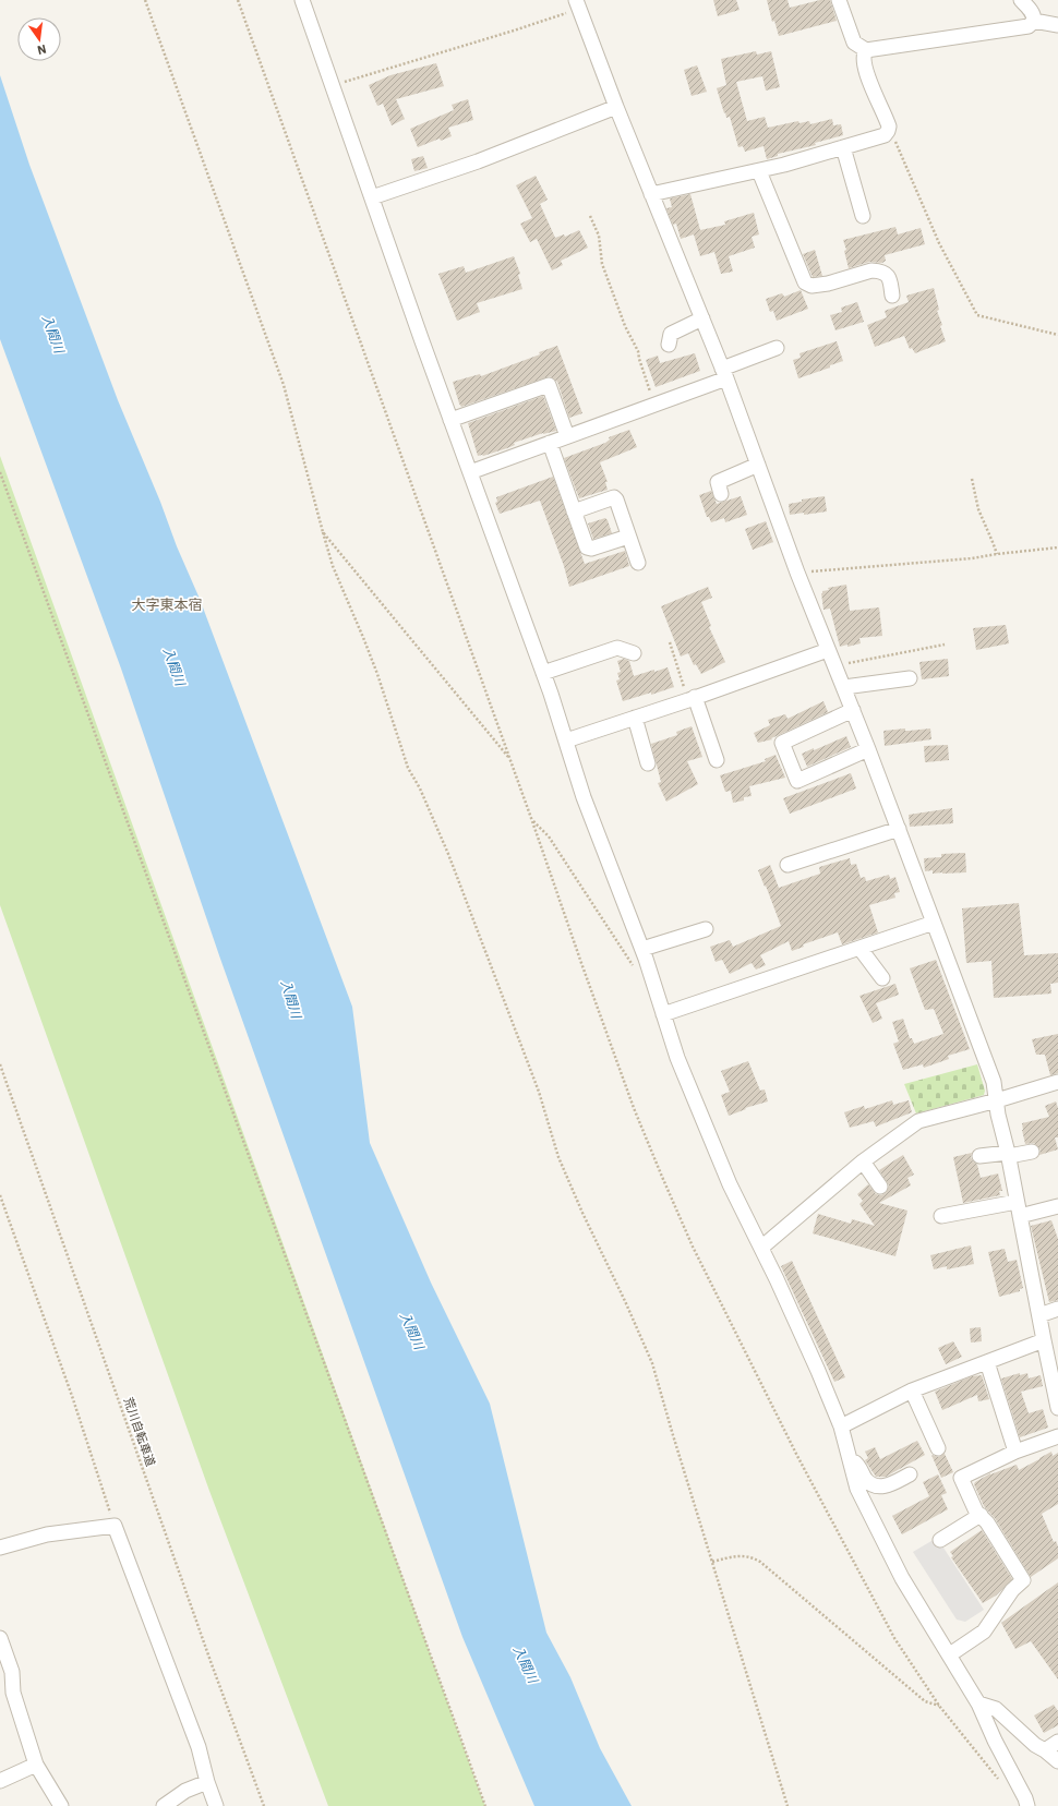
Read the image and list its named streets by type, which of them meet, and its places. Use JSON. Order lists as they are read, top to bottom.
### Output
{
  "streets": {
    "path": ["荒川自転車道"]
  },
  "districts": ["大字東本宿"],
  "water": ["入間川"],
  "north": "bottom"
}
